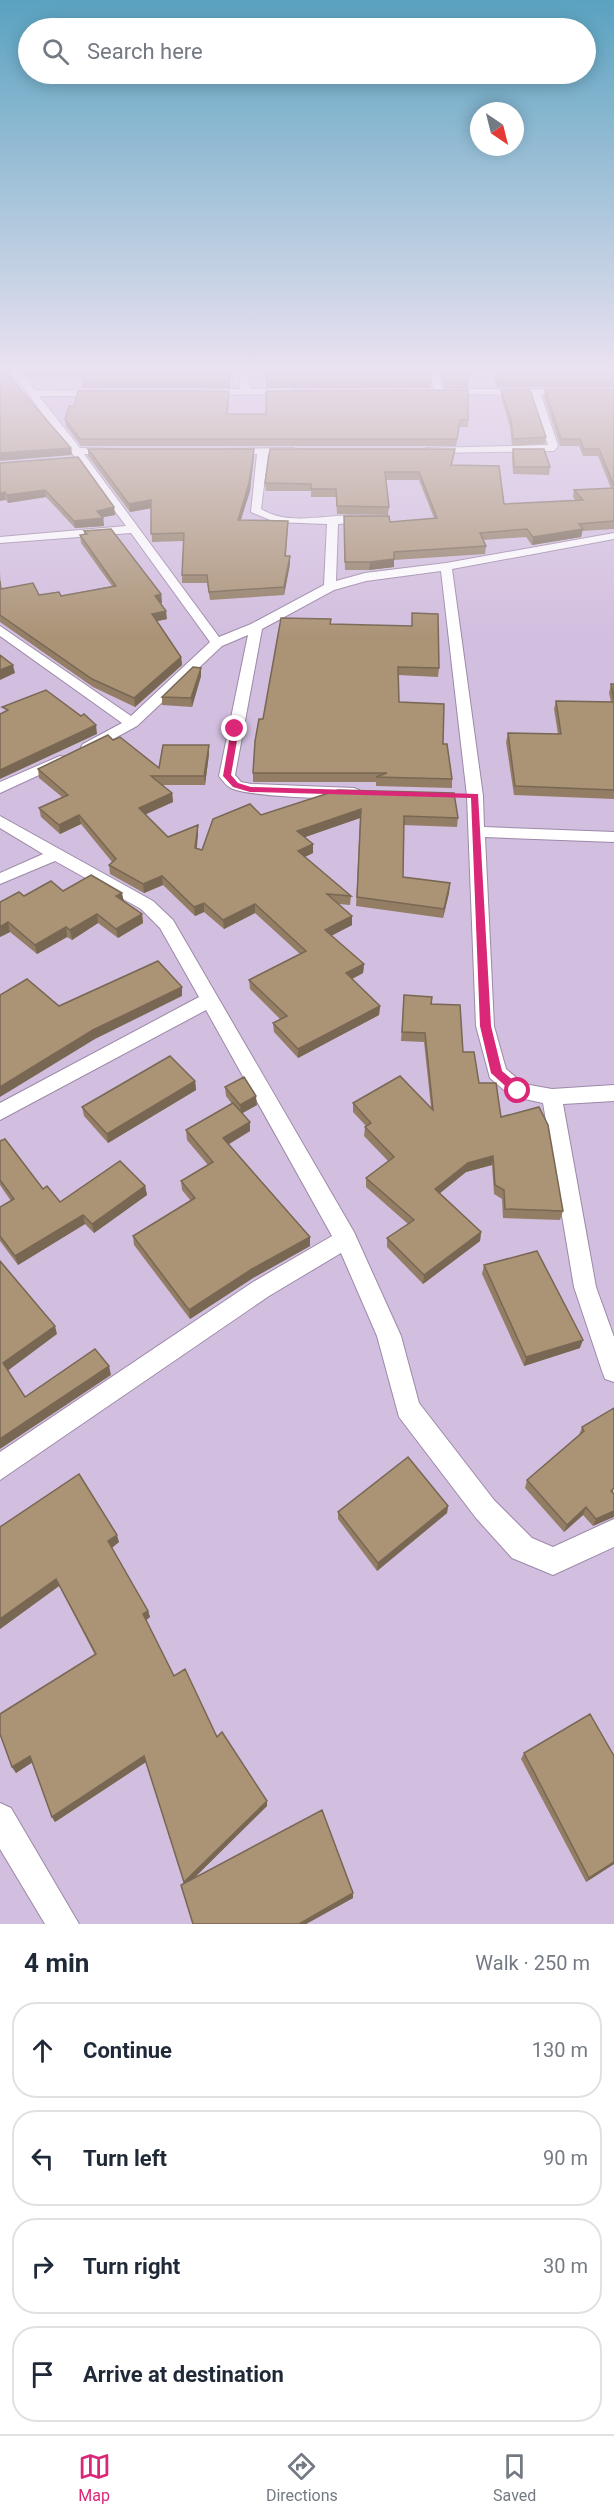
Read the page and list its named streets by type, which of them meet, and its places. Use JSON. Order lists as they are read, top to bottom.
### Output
{
  "north": "bottom right",
  "page": {
    "search": "Search here",
    "heading": ["4 min", "Walk · 250 m"],
    "list": [
      ["Continue", "130 m"],
      ["Turn left", "90 m"],
      ["Turn right", "30 m"],
      "Arrive at destination"
    ],
    "nav": ["Map", "Directions", "Saved"]
  }
}
